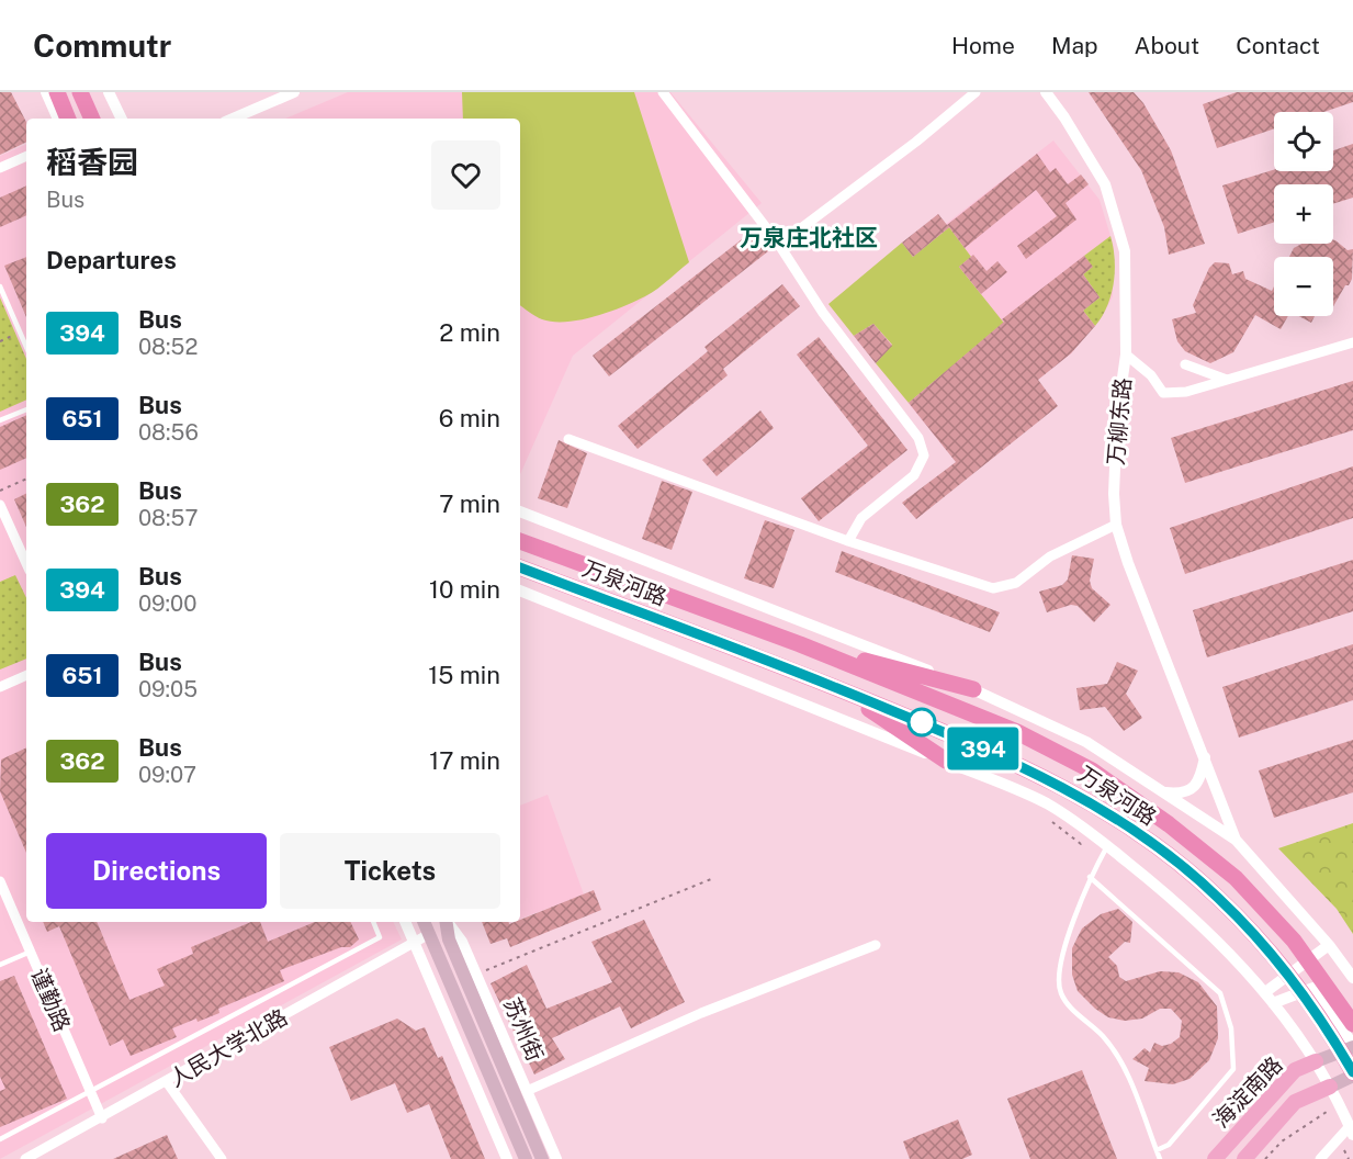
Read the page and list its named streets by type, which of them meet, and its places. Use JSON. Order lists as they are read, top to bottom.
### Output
{
  "streets": {
    "highway": ["万泉河路"],
    "main road": ["苏州街", "海淀南路"],
    "street": ["万柳东路", "谨勤路", "人民大学北路"]
  },
  "crossings": [
    ["万柳东路", "万泉河路"],
    ["万泉河路", "海淀南路"],
    ["谨勤路", "人民大学北路"]
  ],
  "districts": ["万泉庄北社区"],
  "lines": ["bus line 394"],
  "page": {
    "header": "Commutr",
    "nav": [
      "Home",
      "Map",
      "About",
      "Contact"
    ],
    "on_map": "394",
    "map_buttons": ["+", "−"],
    "heading": [
      ["稻香园", "Bus"],
      "Departures"
    ],
    "list": [
      {
        "mark": "394",
        "name": "Bus",
        "note": "08:52",
        "value": "2 min"
      },
      {
        "mark": "651",
        "name": "Bus",
        "note": "08:56",
        "value": "6 min"
      },
      {
        "mark": "362",
        "name": "Bus",
        "note": "08:57",
        "value": "7 min"
      },
      {
        "mark": "394",
        "name": "Bus",
        "note": "09:00",
        "value": "10 min"
      },
      {
        "mark": "651",
        "name": "Bus",
        "note": "09:05",
        "value": "15 min"
      },
      {
        "mark": "362",
        "name": "Bus",
        "note": "09:07",
        "value": "17 min"
      }
    ],
    "buttons": ["Directions", "Tickets"]
  }
}
